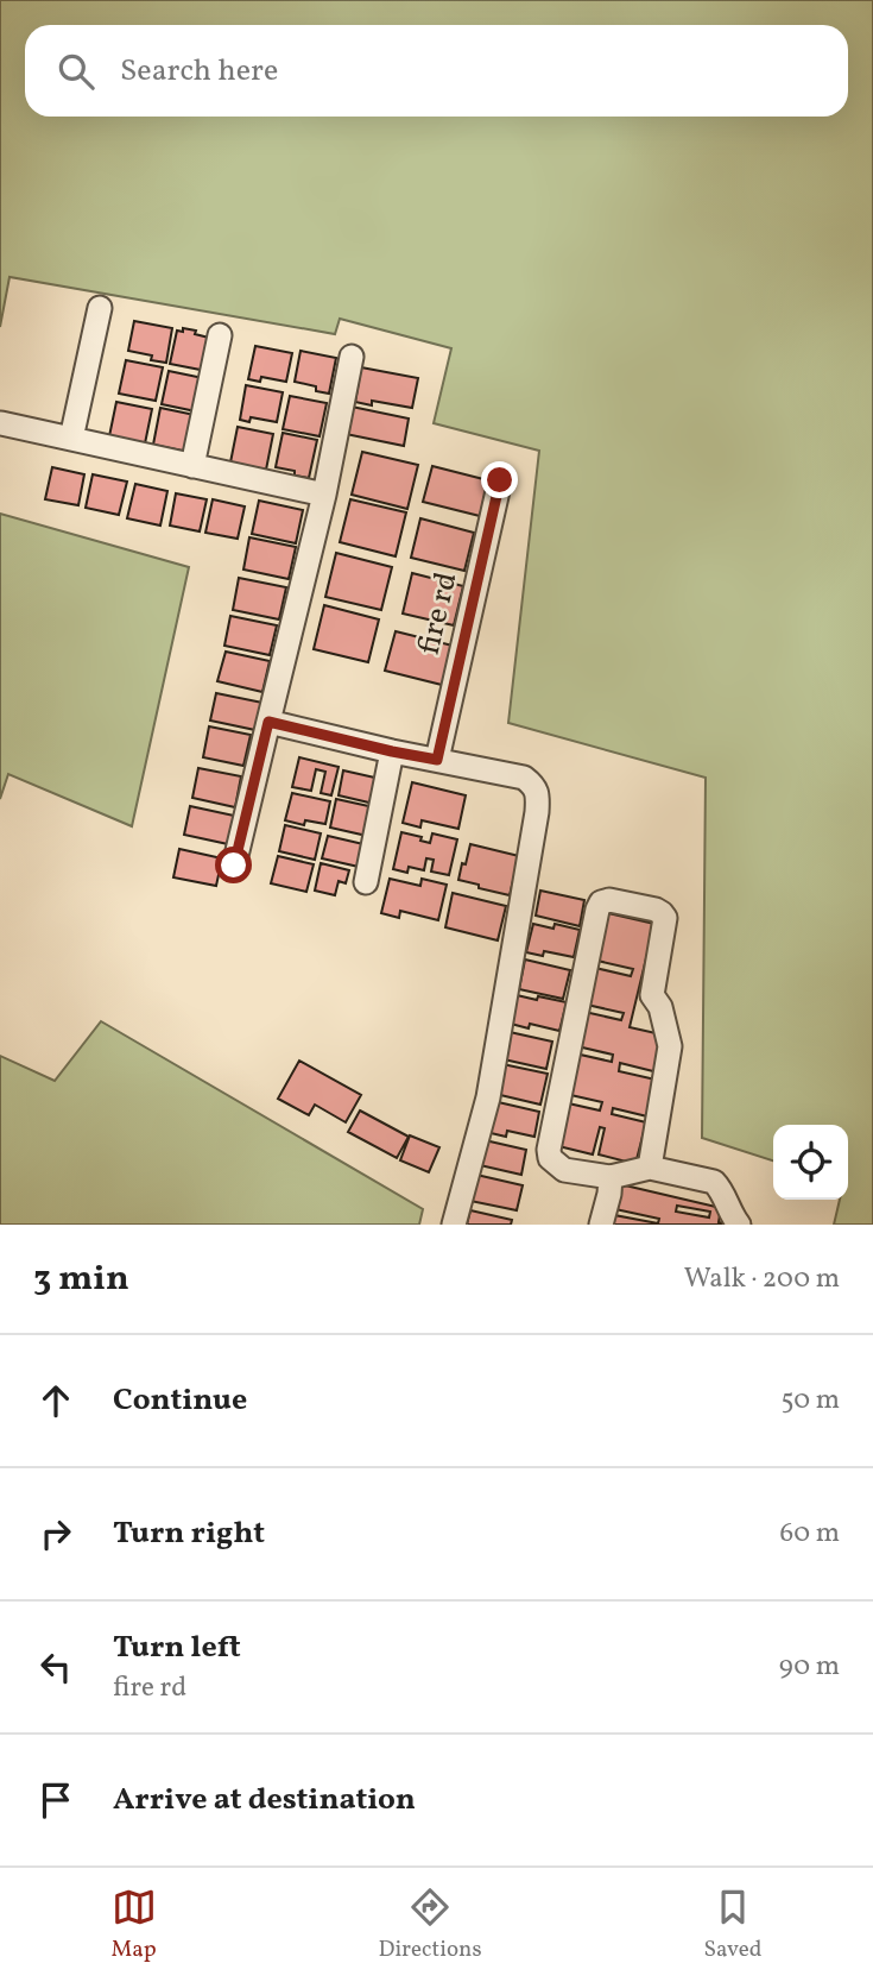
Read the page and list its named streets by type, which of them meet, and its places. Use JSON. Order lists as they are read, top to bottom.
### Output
{
  "streets": {
    "street": ["fire rd"]
  },
  "page": {
    "search": "Search here",
    "heading": ["3 min", "Walk · 200 m"],
    "list": [
      ["Continue", "50 m"],
      ["Turn right", "60 m"],
      ["Turn left", "fire rd", "90 m"],
      "Arrive at destination"
    ],
    "nav": ["Map", "Directions", "Saved"]
  }
}
